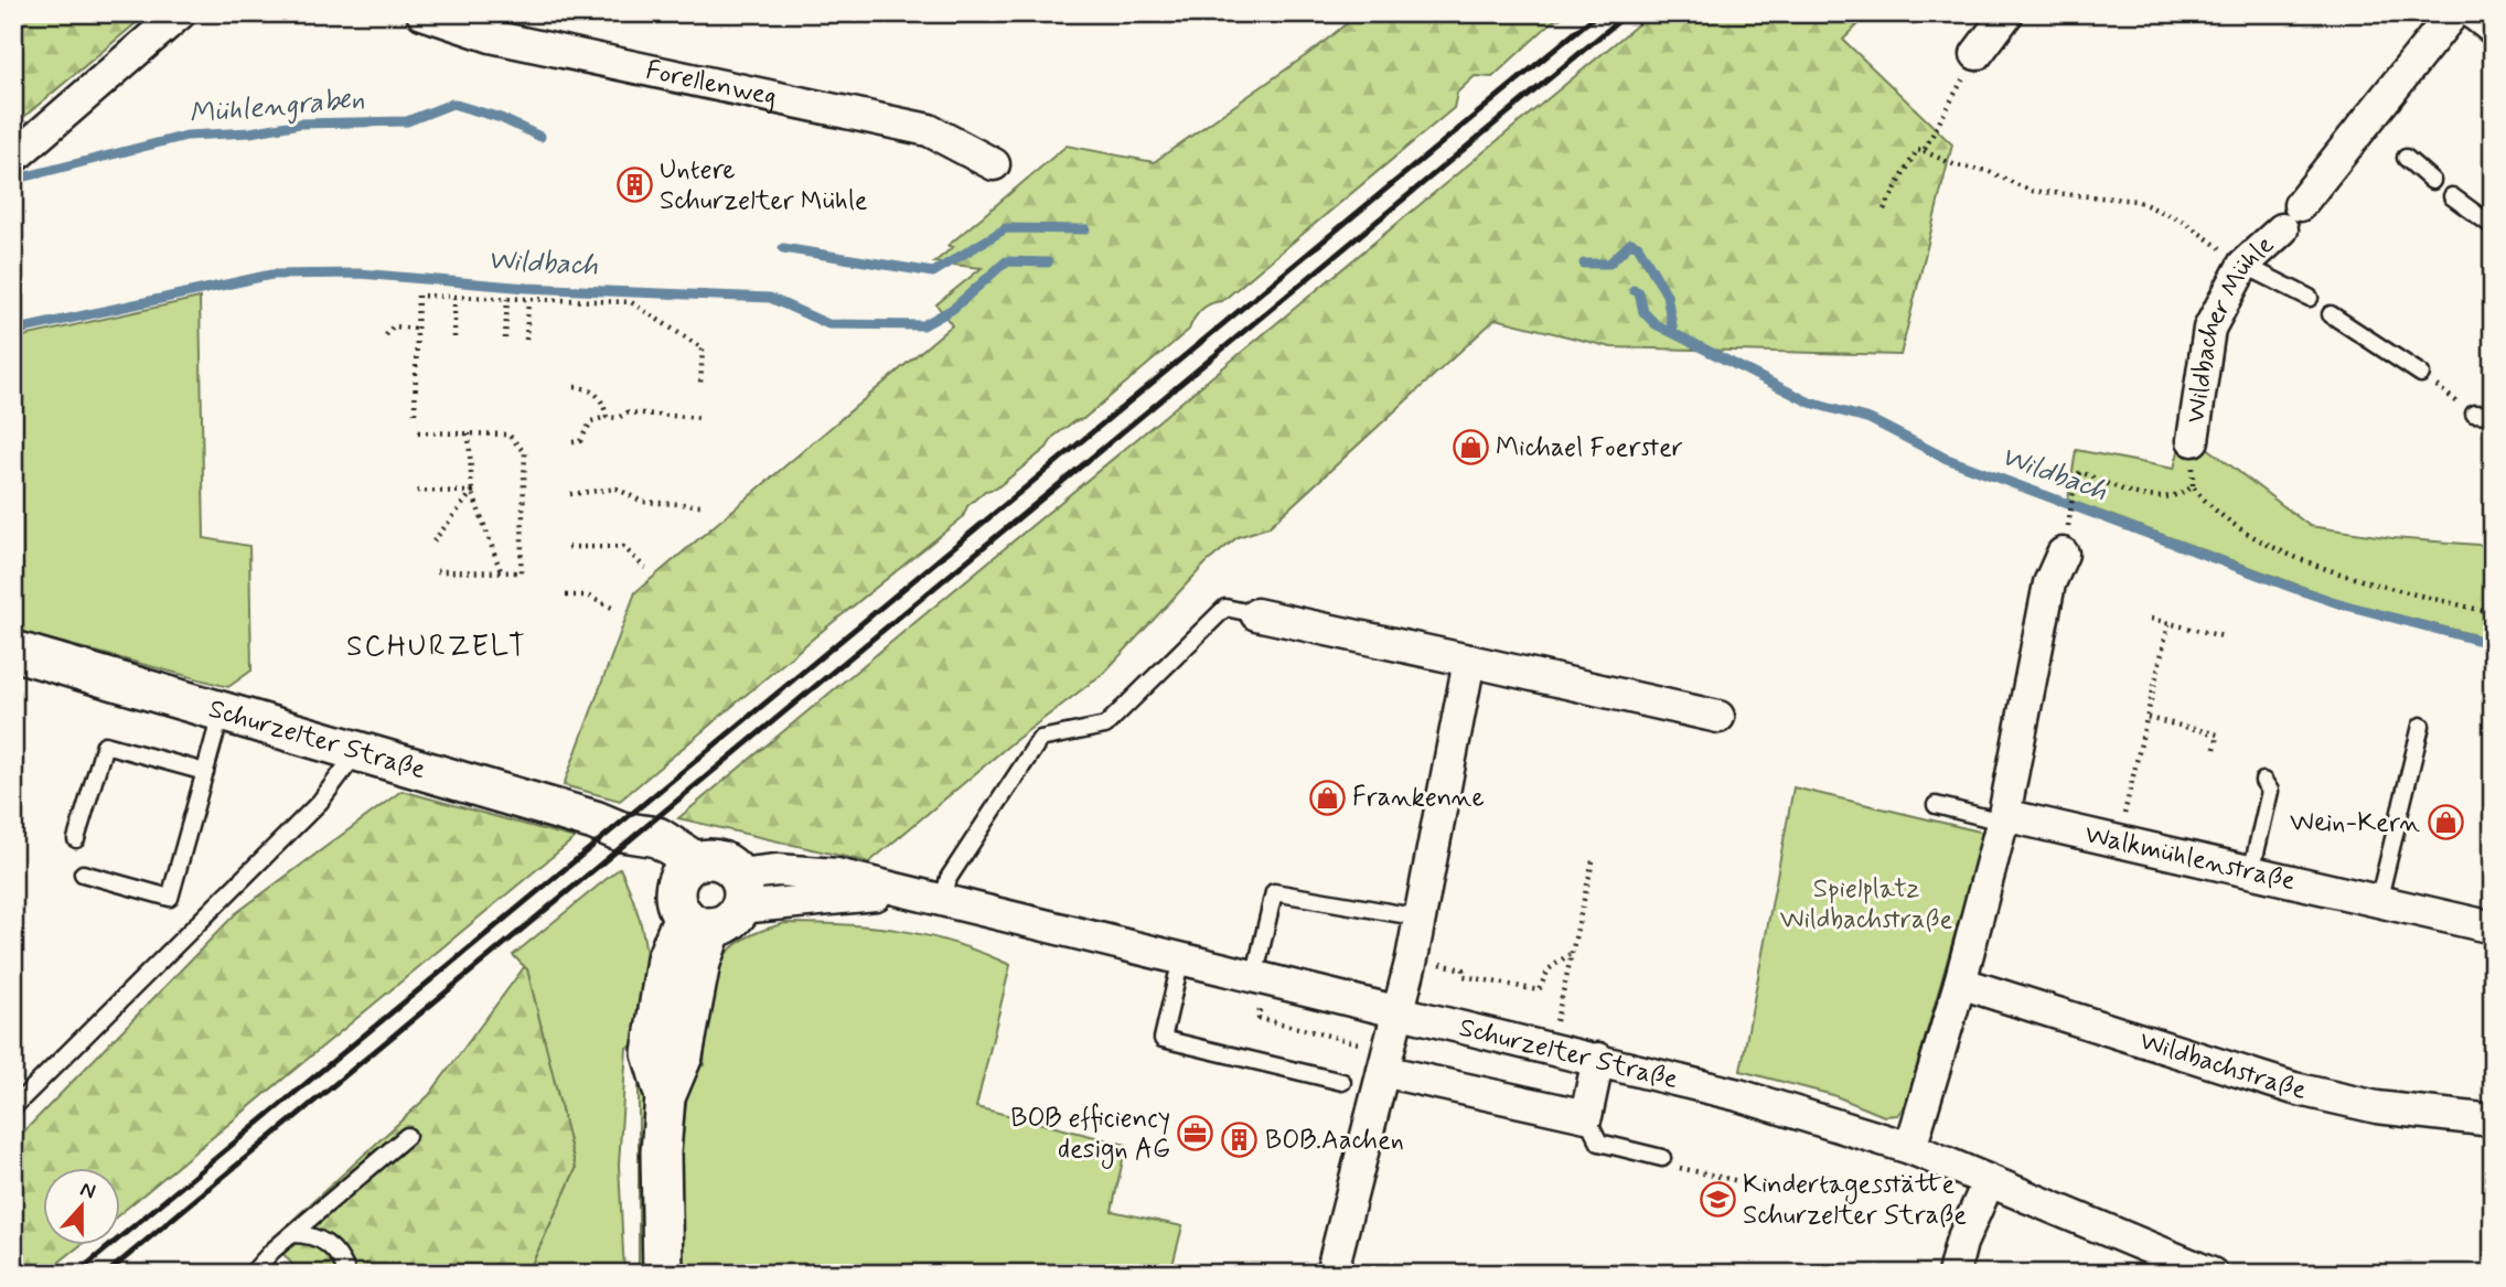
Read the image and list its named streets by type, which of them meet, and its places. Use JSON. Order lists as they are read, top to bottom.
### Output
{
  "streets": {
    "street": [
      "Forellenweg",
      "Wildbacher Mühle",
      "Schurzelter Straße",
      "Walkmühlenstraße",
      "Wildbachstraße"
    ]
  },
  "districts": ["SCHURZELT"],
  "water": ["Mühlengraben", "Wildbach"],
  "parks": ["Spielplatz Wildbachstraße"],
  "places": {
    "building": ["Untere Schurzelter Mühle", "BOB.Aachen"],
    "shop": ["Michael Foerster", "Frankenne", "Wein-Kern"],
    "office": ["BOB efficiency design AG"],
    "school or university": ["Kindertagesstätte Schurzelter Straße"]
  },
  "north": "top"
}
